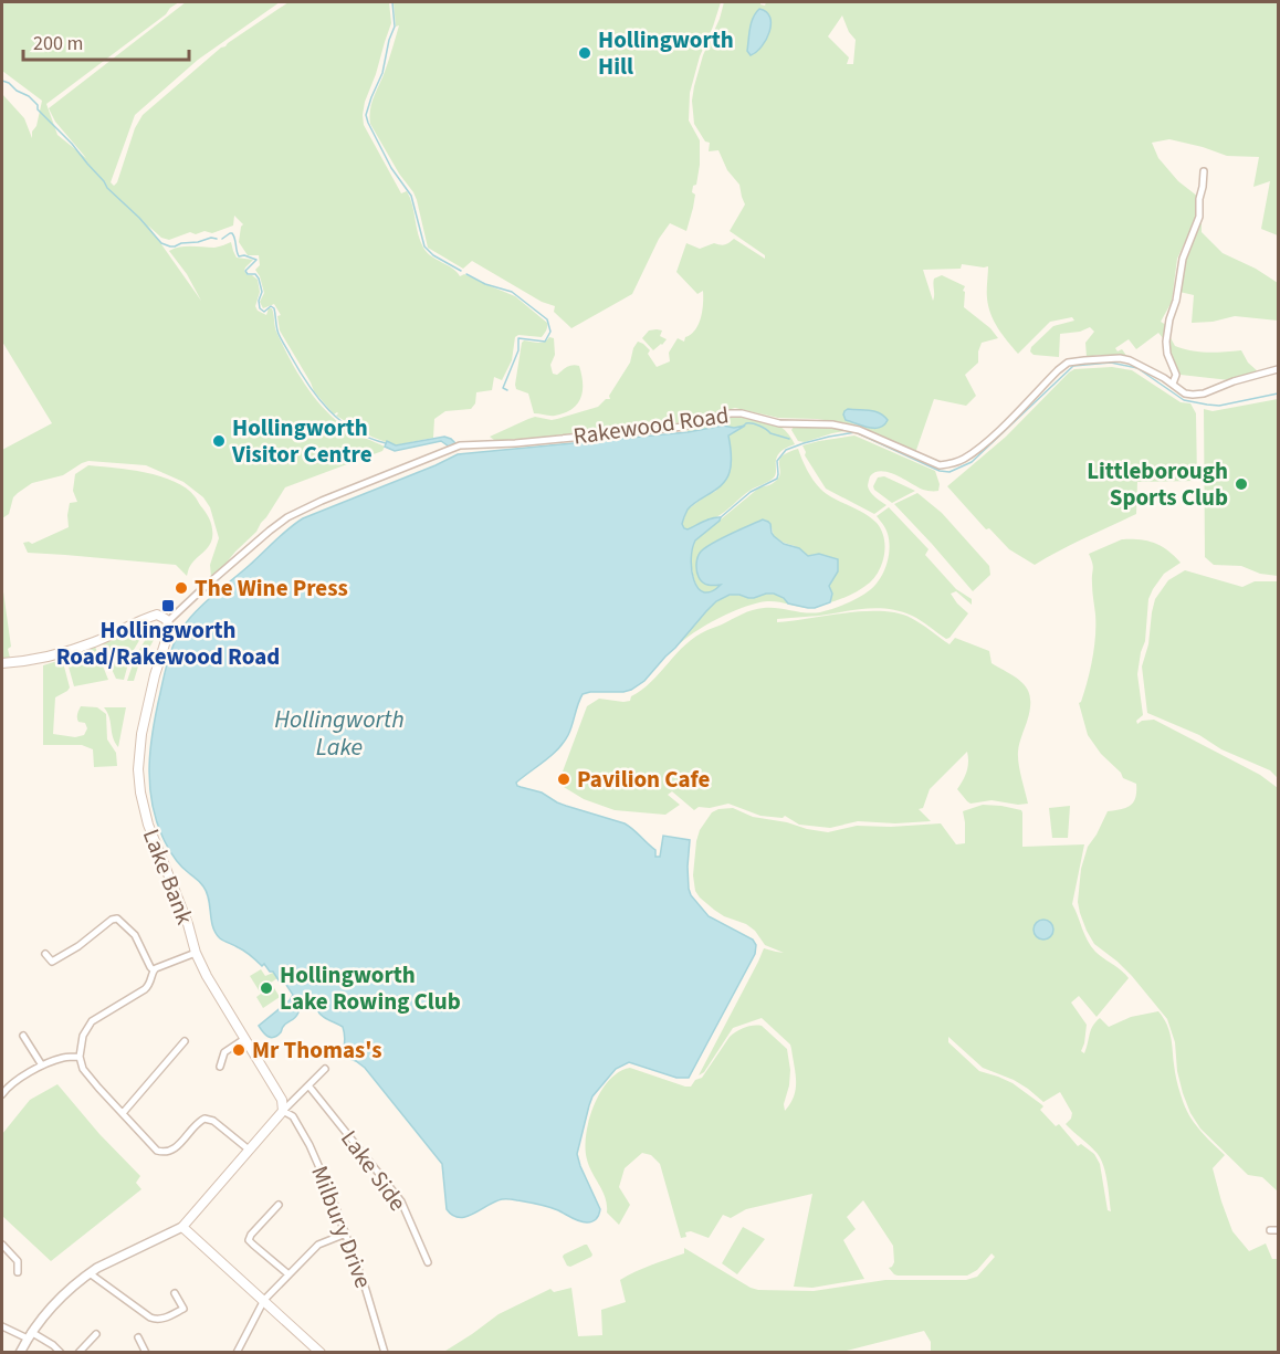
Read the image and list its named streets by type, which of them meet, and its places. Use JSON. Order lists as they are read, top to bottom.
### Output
{
  "streets": {
    "main road": ["Lake Bank"],
    "street": ["Rakewood Road", "Lake Side", "Milbury Drive"]
  },
  "crossings": [
    ["Rakewood Road", "Lake Bank"],
    ["Lake Bank", "Milbury Drive"]
  ],
  "water": ["Hollingworth Lake"],
  "places": {
    "other": [
      "Hollingworth Hill",
      "Hollingworth Visitor Centre",
      "Littleborough Sports Club",
      "The Wine Press",
      "Pavilion Cafe",
      "Hollingworth Lake Rowing Club",
      "Mr Thomas's"
    ],
    "transit": ["Hollingworth Road/Rakewood Road"]
  },
  "scale_bar": "200 m"
}
